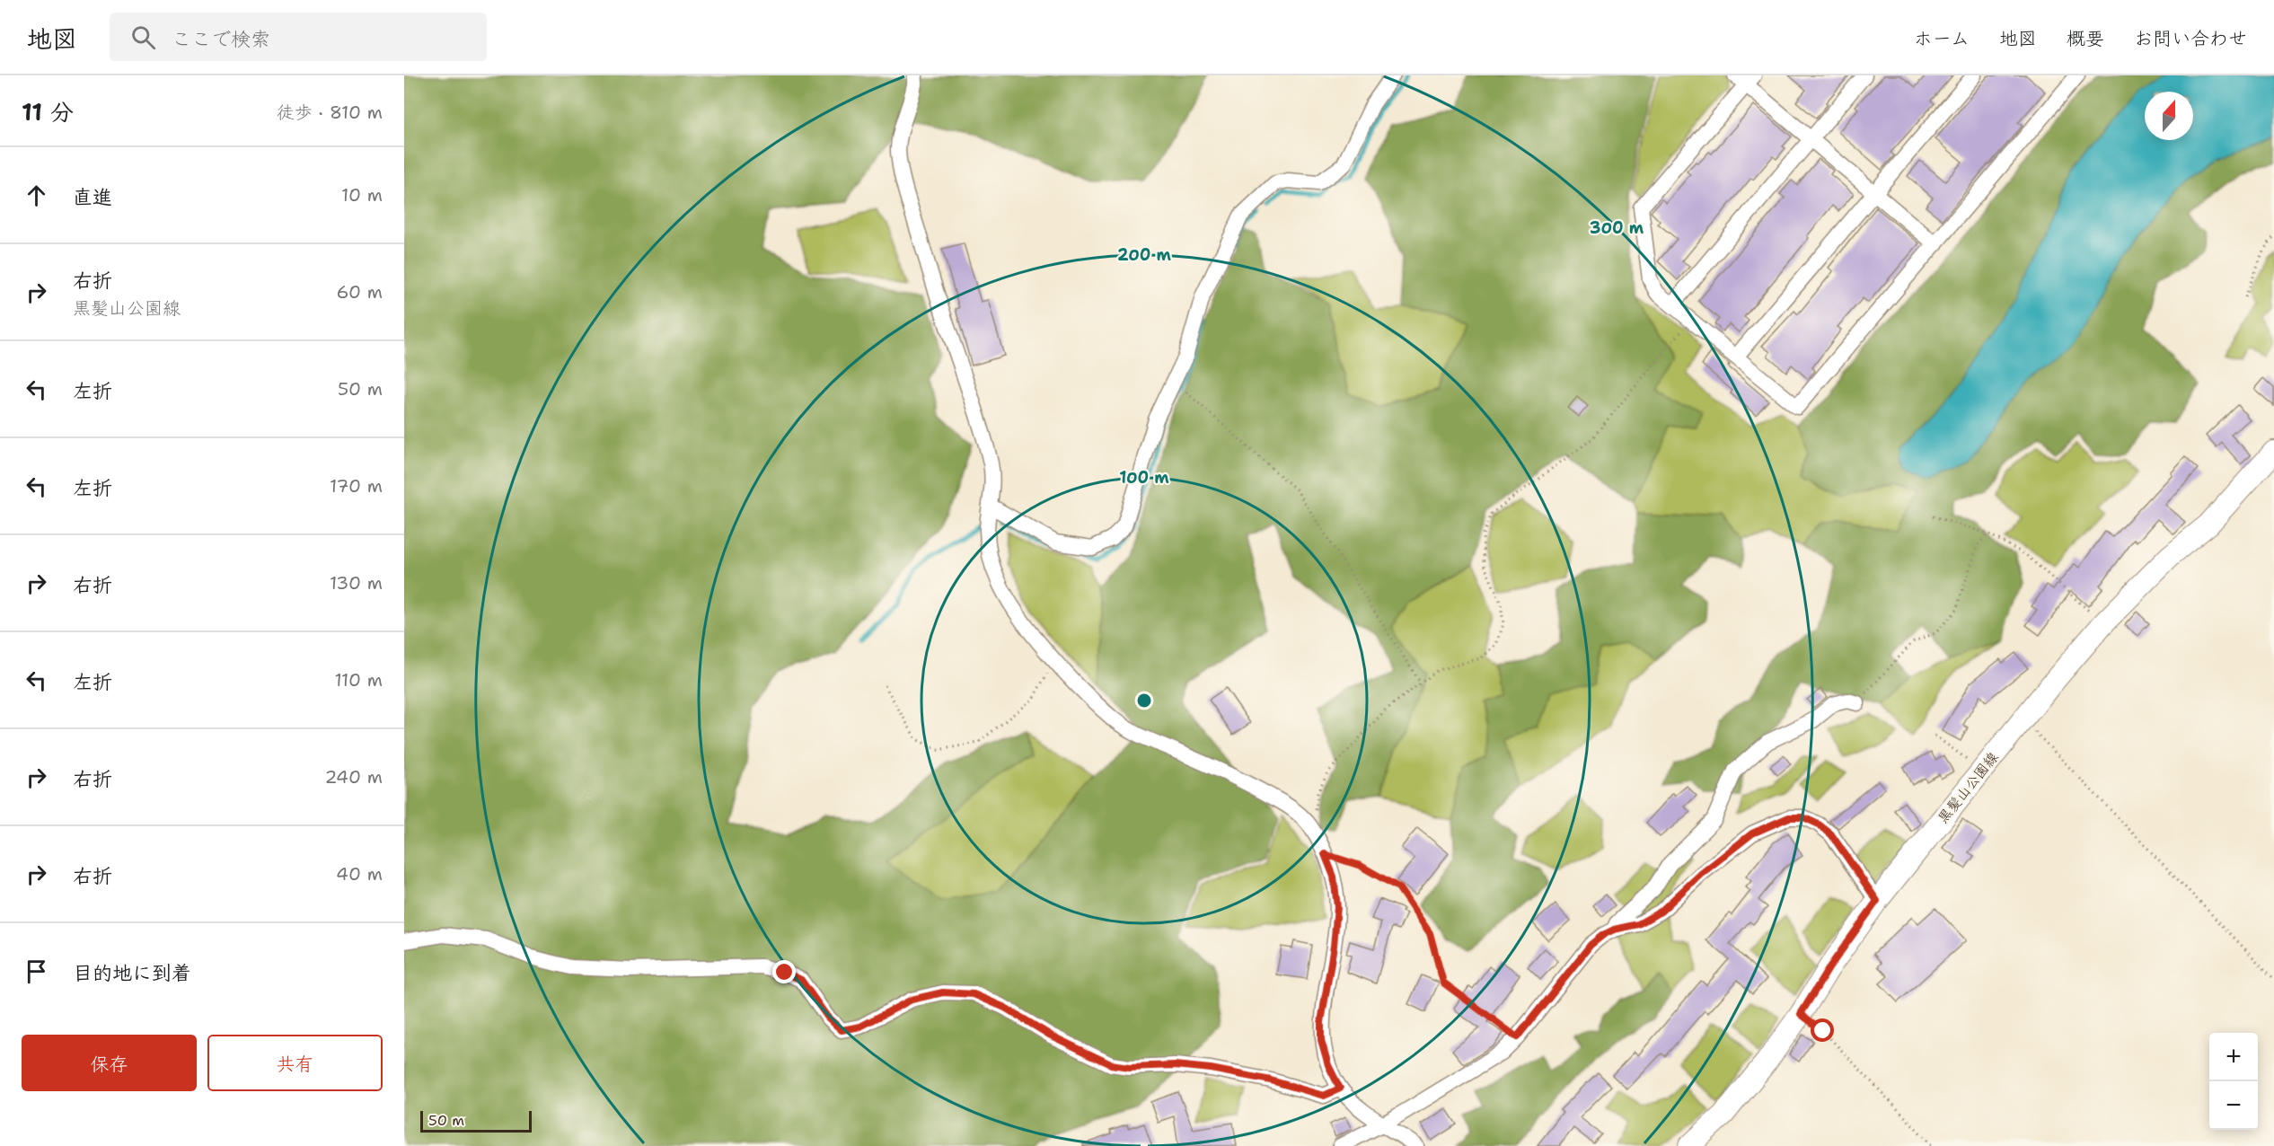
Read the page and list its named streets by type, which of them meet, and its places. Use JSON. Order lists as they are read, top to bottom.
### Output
{
  "streets": {
    "main road": ["黒髪山公園線"]
  },
  "scale_bar": "50 m",
  "north": "top",
  "page": {
    "header": "地図",
    "search": "ここで検索",
    "nav": [
      "ホーム",
      "地図",
      "概要",
      "お問い合わせ"
    ],
    "heading": ["11 分", "徒歩 · 810 m"],
    "list": [
      ["直進", "10 m"],
      ["右折", "黒髪山公園線", "60 m"],
      ["左折", "50 m"],
      ["左折", "170 m"],
      ["右折", "130 m"],
      ["左折", "110 m"],
      ["右折", "240 m"],
      ["右折", "40 m"],
      "目的地に到着"
    ],
    "buttons": ["保存", "共有"],
    "map_buttons": ["+", "−"],
    "scale": "50 m"
  },
  "rings": ["300 m", "200 m", "100 m"]
}
